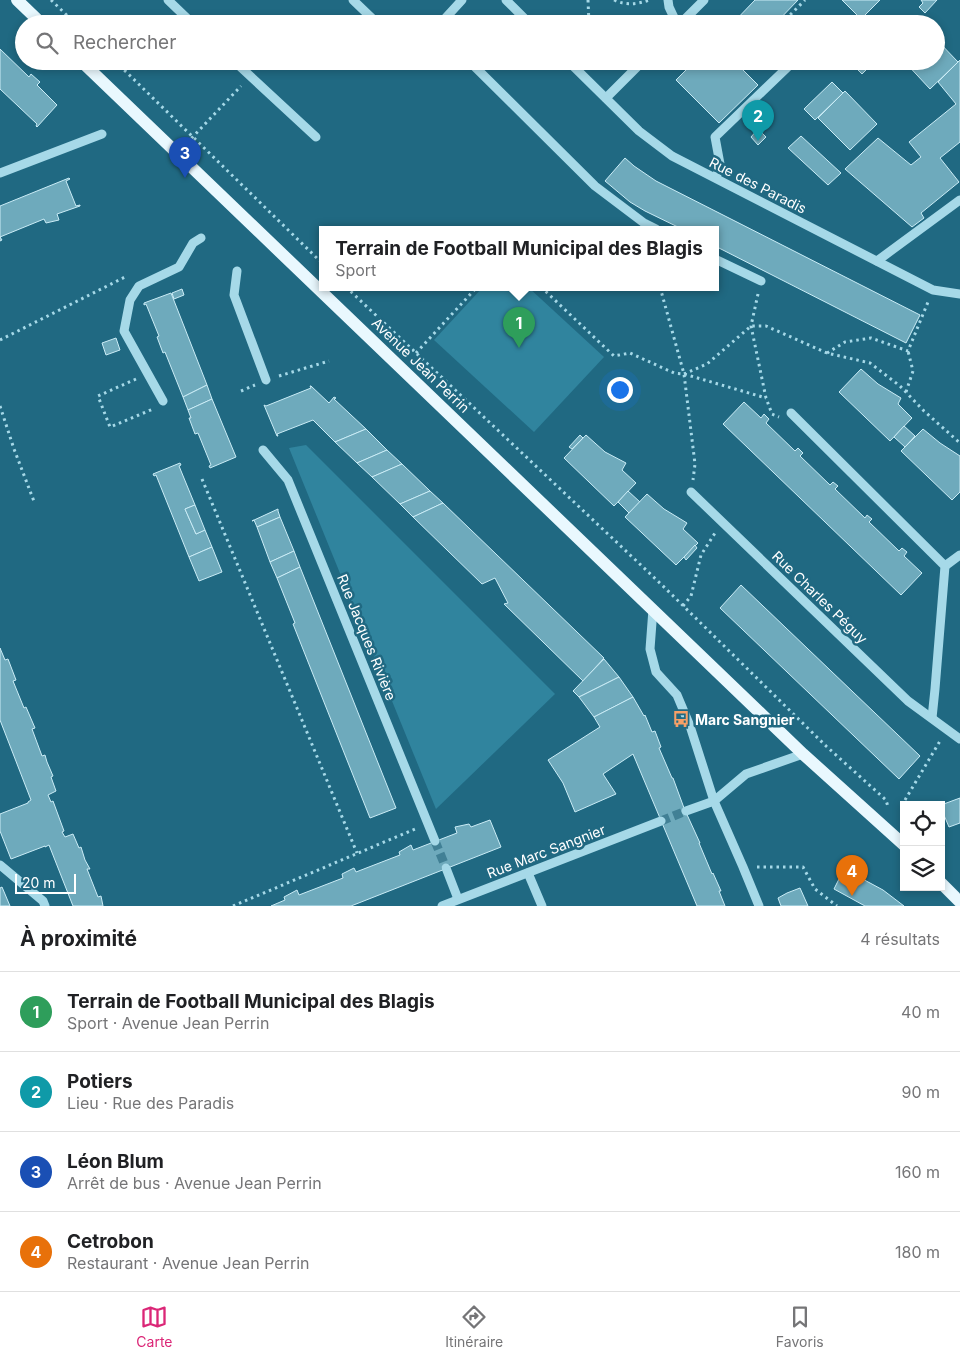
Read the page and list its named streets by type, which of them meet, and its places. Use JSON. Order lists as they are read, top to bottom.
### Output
{
  "streets": {
    "main road": ["Avenue Jean Perrin"],
    "street": [
      "Rue des Paradis",
      "Rue Charles Péguy",
      "Rue Jacques Rivière",
      "Rue Marc Sangnier"
    ]
  },
  "places": {
    "bus stop": ["Marc Sangnier"]
  },
  "scale_bar": "20 m",
  "page": {
    "search": "Rechercher",
    "pins": [
      "2",
      "3",
      "1",
      "4"
    ],
    "popup": ["Terrain de Football Municipal des Blagis", "Sport"],
    "scale": "20 m",
    "heading": ["À proximité", "4 résultats"],
    "list": [
      {
        "mark": "1",
        "name": "Terrain de Football Municipal des Blagis",
        "note": "Sport · Avenue Jean Perrin",
        "value": "40 m"
      },
      {
        "mark": "2",
        "name": "Potiers",
        "note": "Lieu · Rue des Paradis",
        "value": "90 m"
      },
      {
        "mark": "3",
        "name": "Léon Blum",
        "note": "Arrêt de bus · Avenue Jean Perrin",
        "value": "160 m"
      },
      {
        "mark": "4",
        "name": "Cetrobon",
        "note": "Restaurant · Avenue Jean Perrin",
        "value": "180 m"
      }
    ],
    "nav": ["Carte", "Itinéraire", "Favoris"]
  }
}
